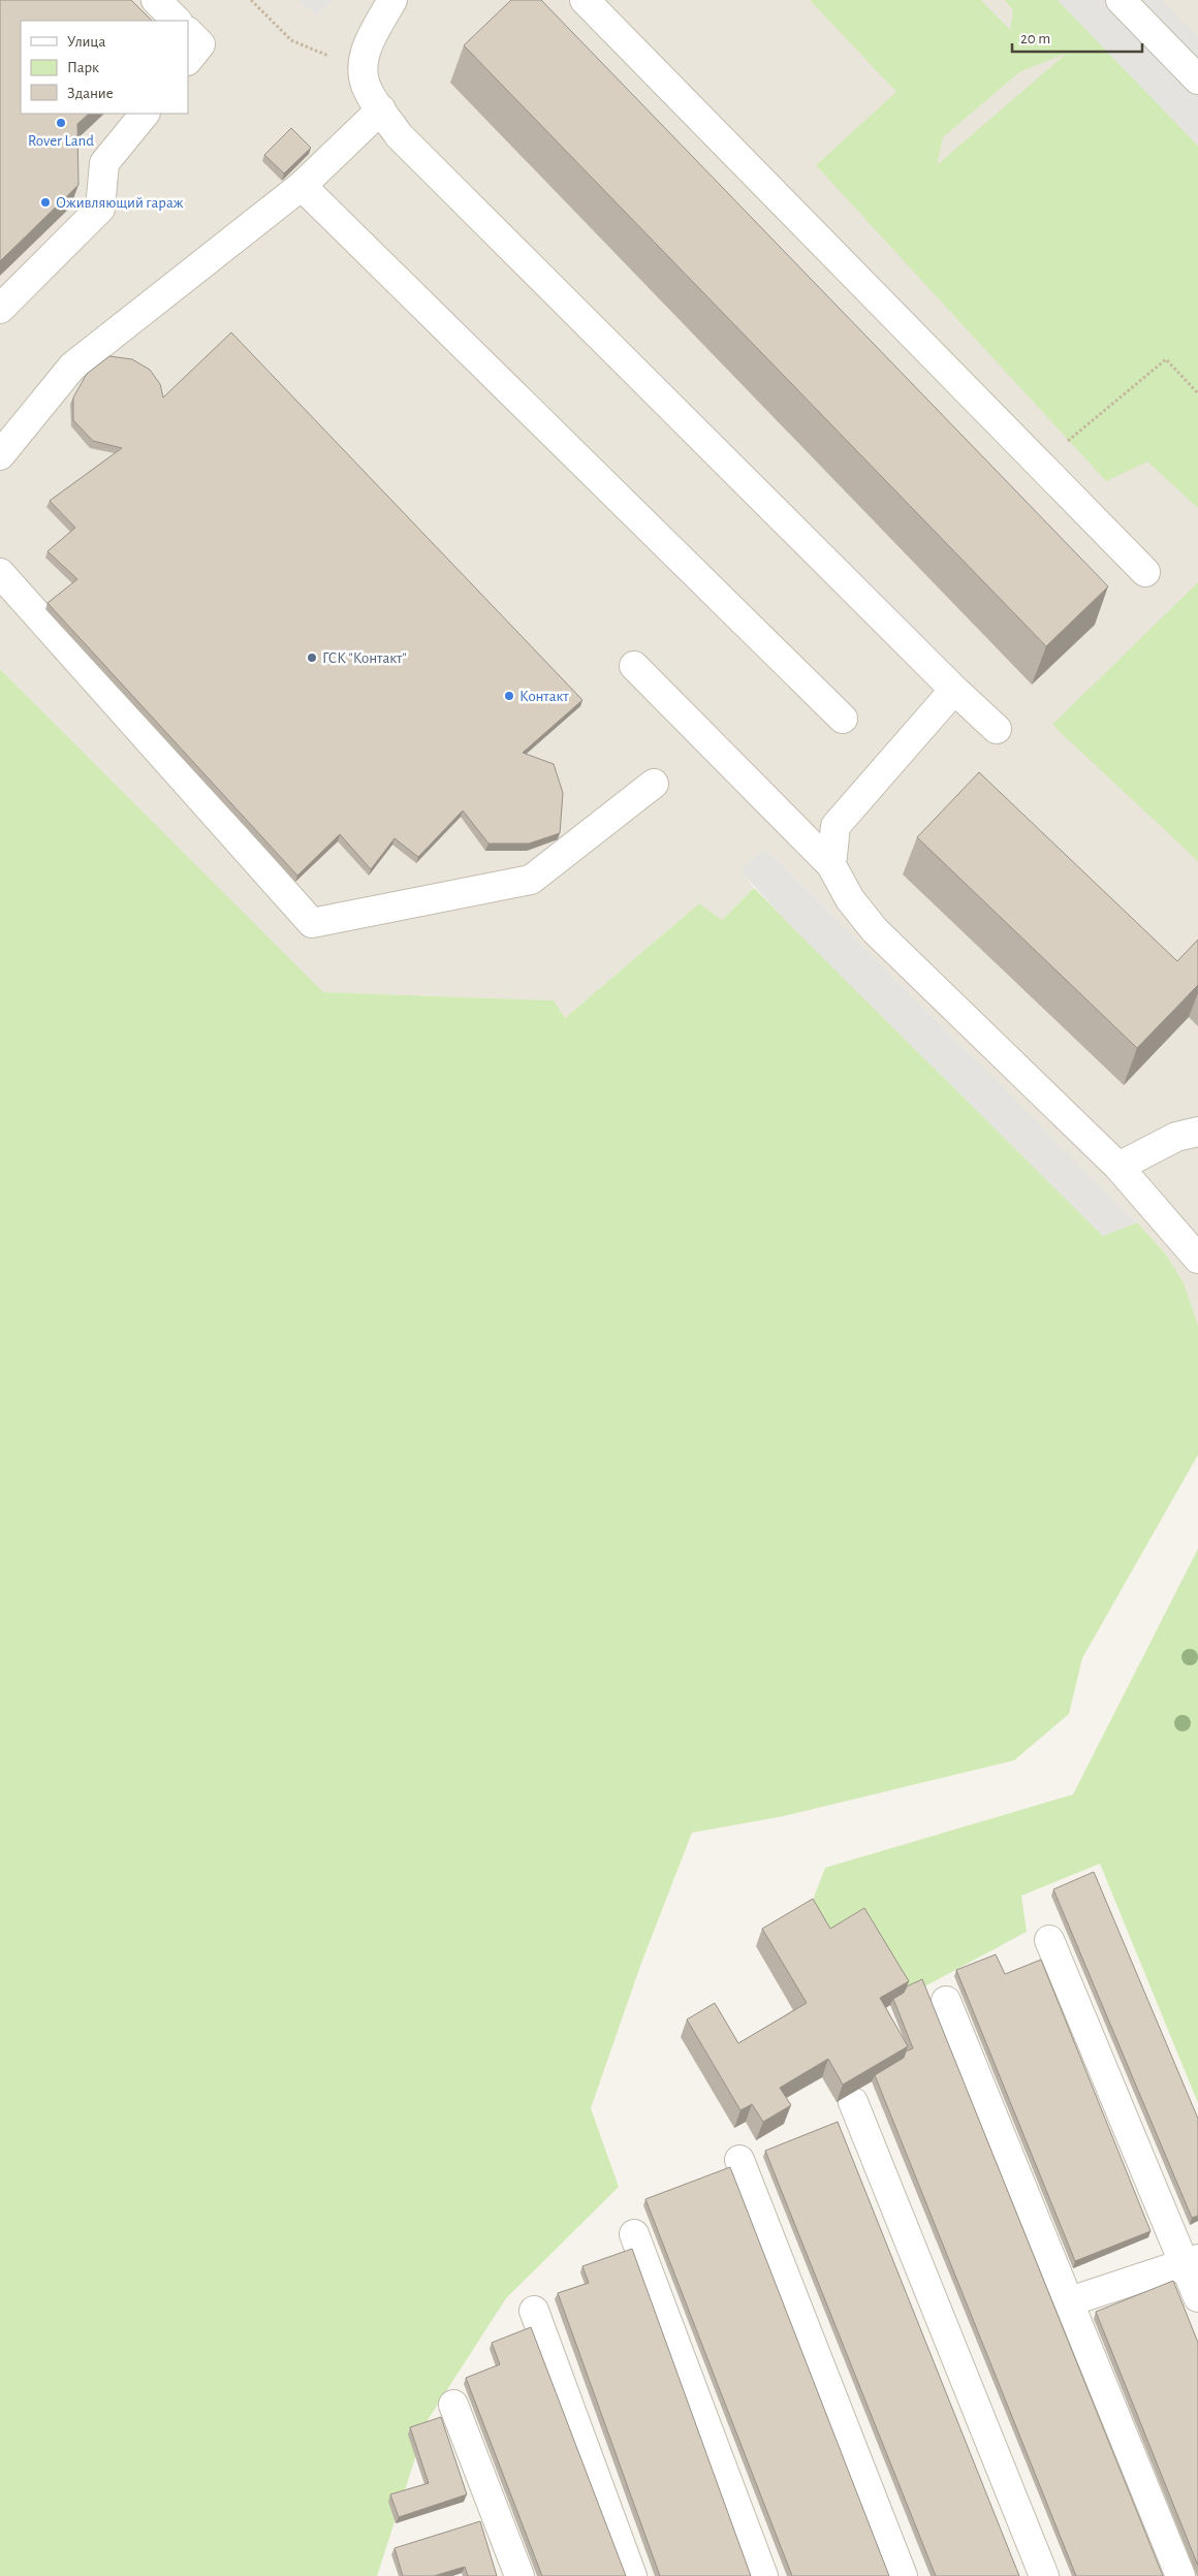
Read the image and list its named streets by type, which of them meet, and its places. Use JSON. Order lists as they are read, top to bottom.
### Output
{
  "places": [
    "Rover Land",
    "Оживляющий гараж",
    "ГСК \"Контакт\"",
    "Контакт"
  ],
  "legend": ["Улица", "Парк", "Здание"],
  "scale_bar": "20 m"
}
